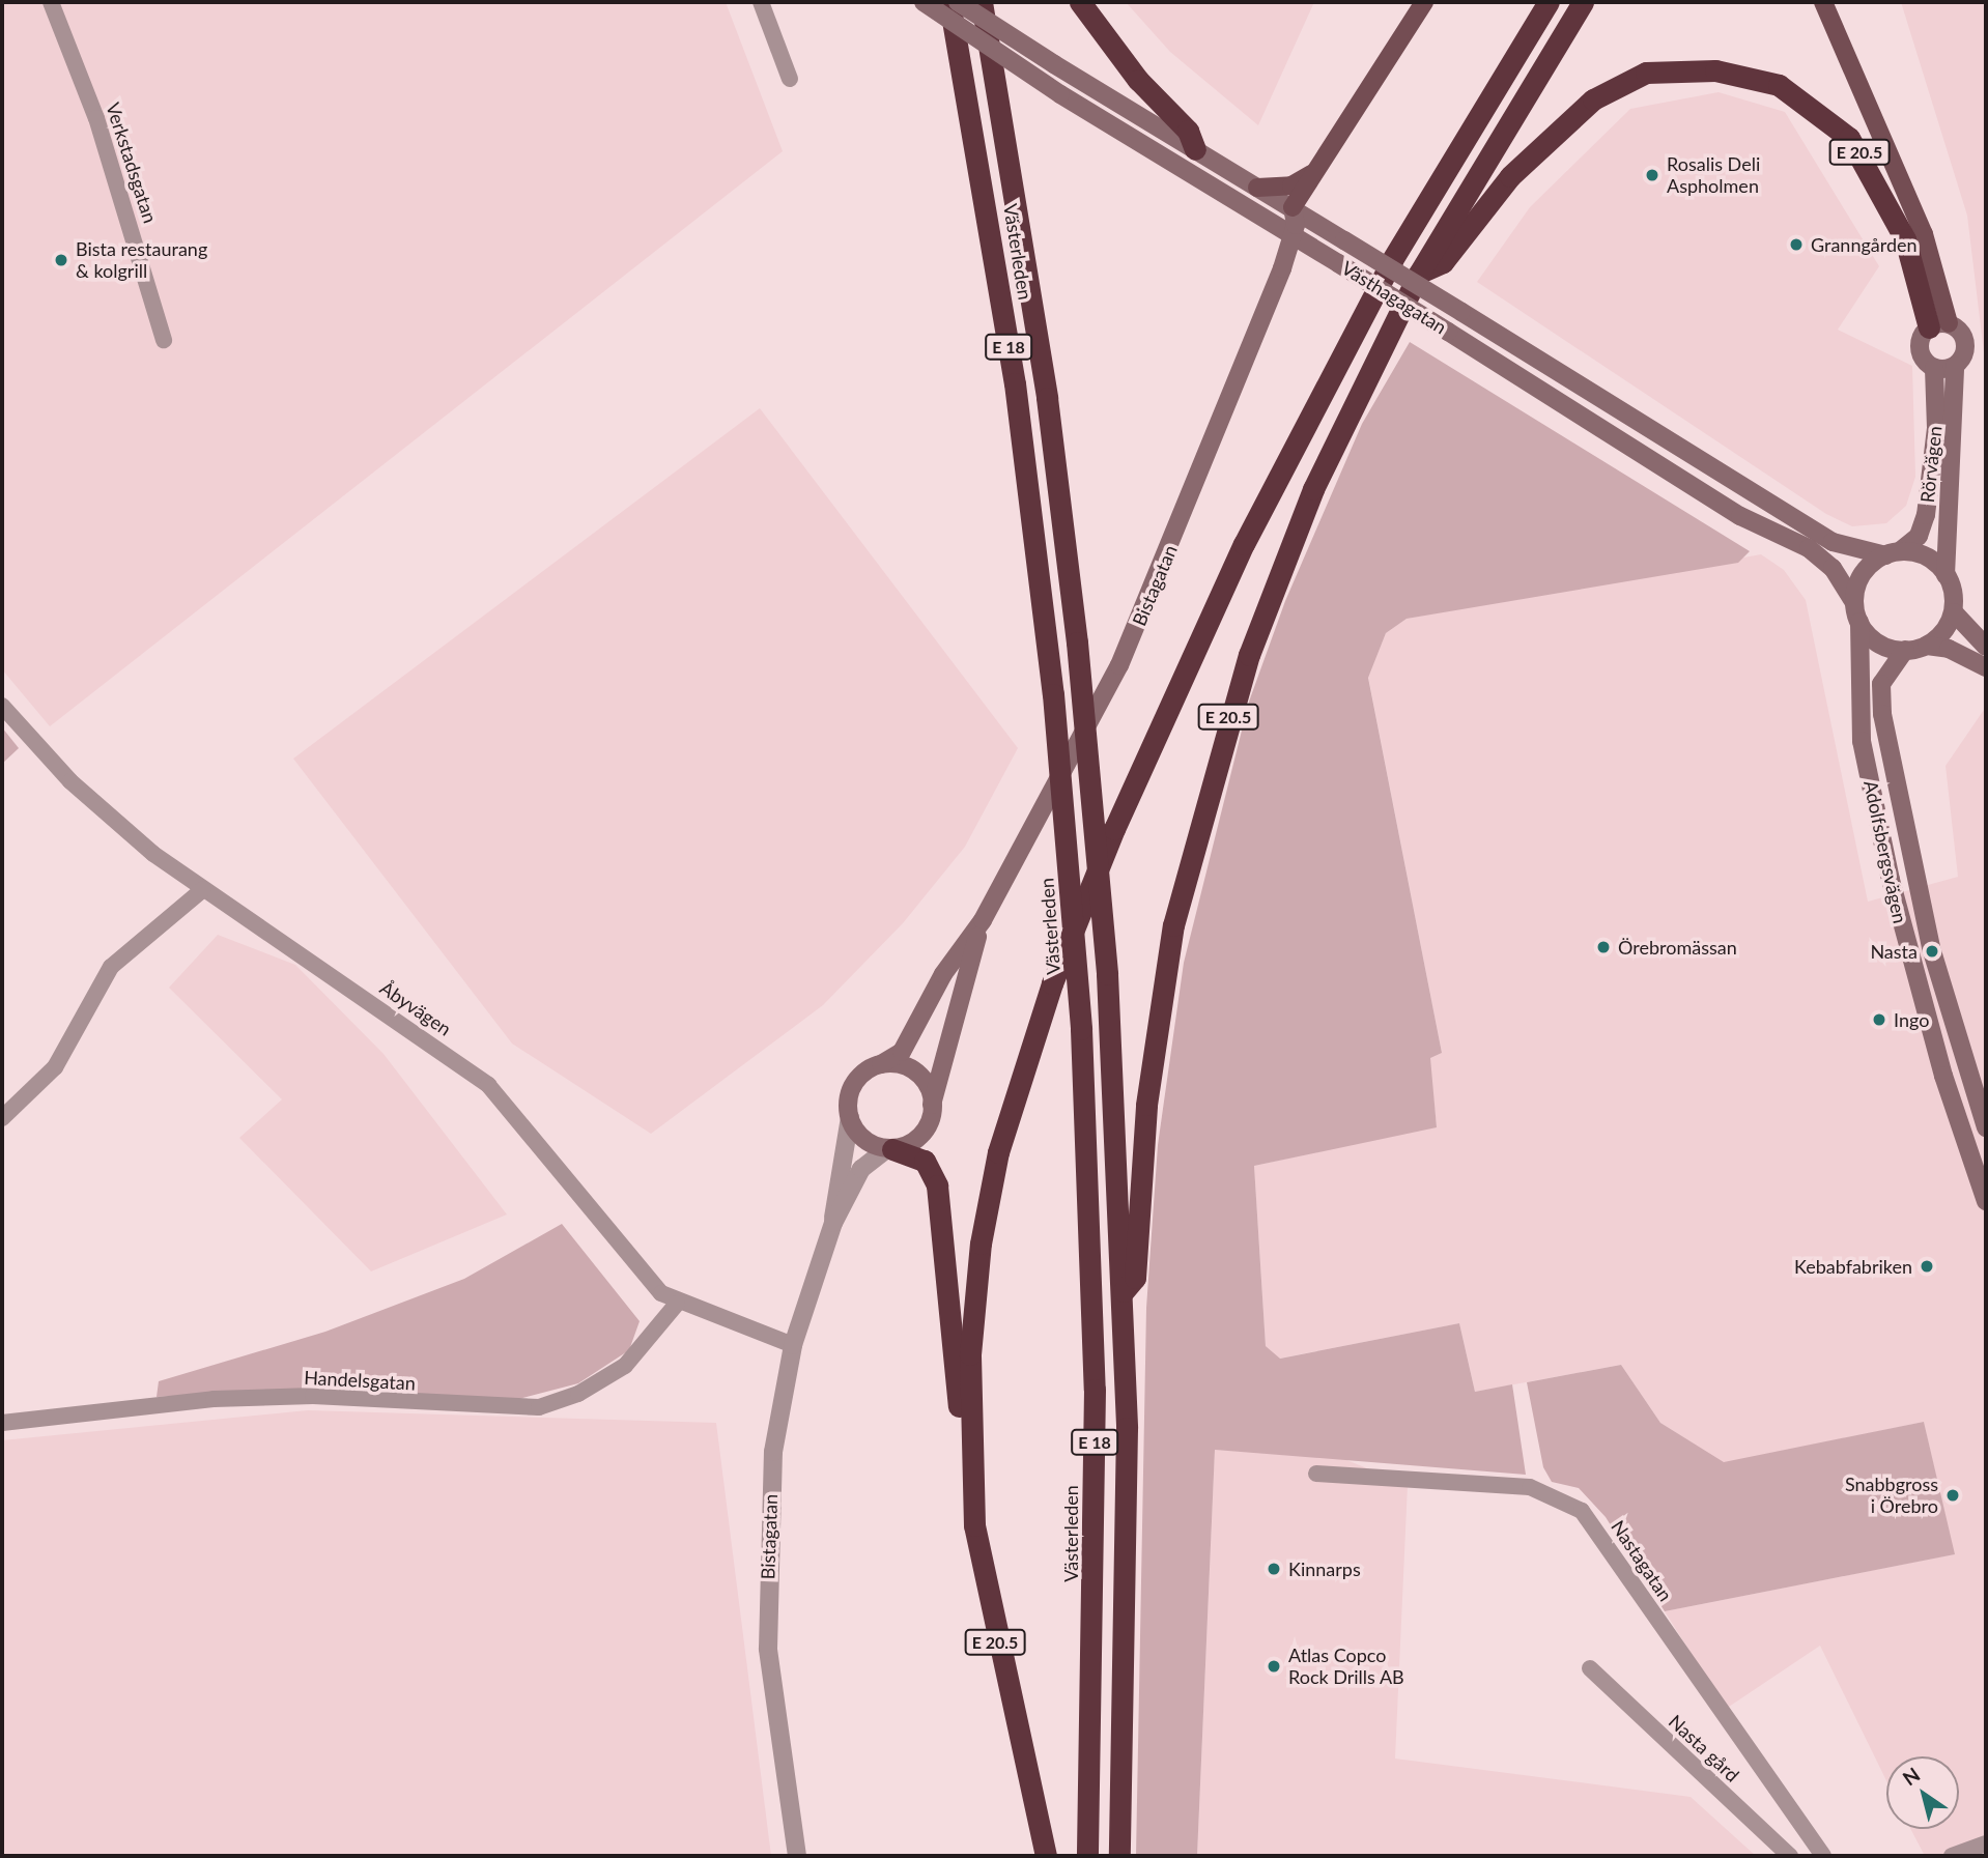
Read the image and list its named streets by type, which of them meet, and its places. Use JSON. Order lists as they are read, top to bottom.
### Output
{
  "streets": {
    "highway": ["E 20.5", "Västerleden", "E 18"],
    "main road": [
      "Västhagagatan",
      "Rörvägen",
      "Bistagatan",
      "Adolfsbergsvägen"
    ],
    "street": [
      "Verkstadsgatan",
      "Åbyvägen",
      "Handelsgatan",
      "Nastagatan",
      "Nasta gård"
    ]
  },
  "crossings": [
    ["E 20.5", "Västerleden"],
    ["E 20.5", "Västhagagatan"],
    ["E 20.5", "Rörvägen"],
    ["E 20.5", "Bistagatan"],
    ["E 20.5", "Adolfsbergsvägen"],
    ["Västhagagatan", "Rörvägen"],
    ["Västhagagatan", "Bistagatan"],
    ["Västhagagatan", "Adolfsbergsvägen"],
    ["Rörvägen", "Adolfsbergsvägen"],
    ["Bistagatan", "Åbyvägen"],
    ["Åbyvägen", "Handelsgatan"]
  ],
  "places": [
    "Rosalis Deli Aspholmen",
    "Granngården",
    "Bista restaurang & kolgrill",
    "Örebromässan",
    "Nasta",
    "Ingo",
    "Kebabfabriken",
    "Snabbgross i Örebro",
    "Kinnarps",
    "Atlas Copco Rock Drills AB"
  ],
  "north": "top left"
}
